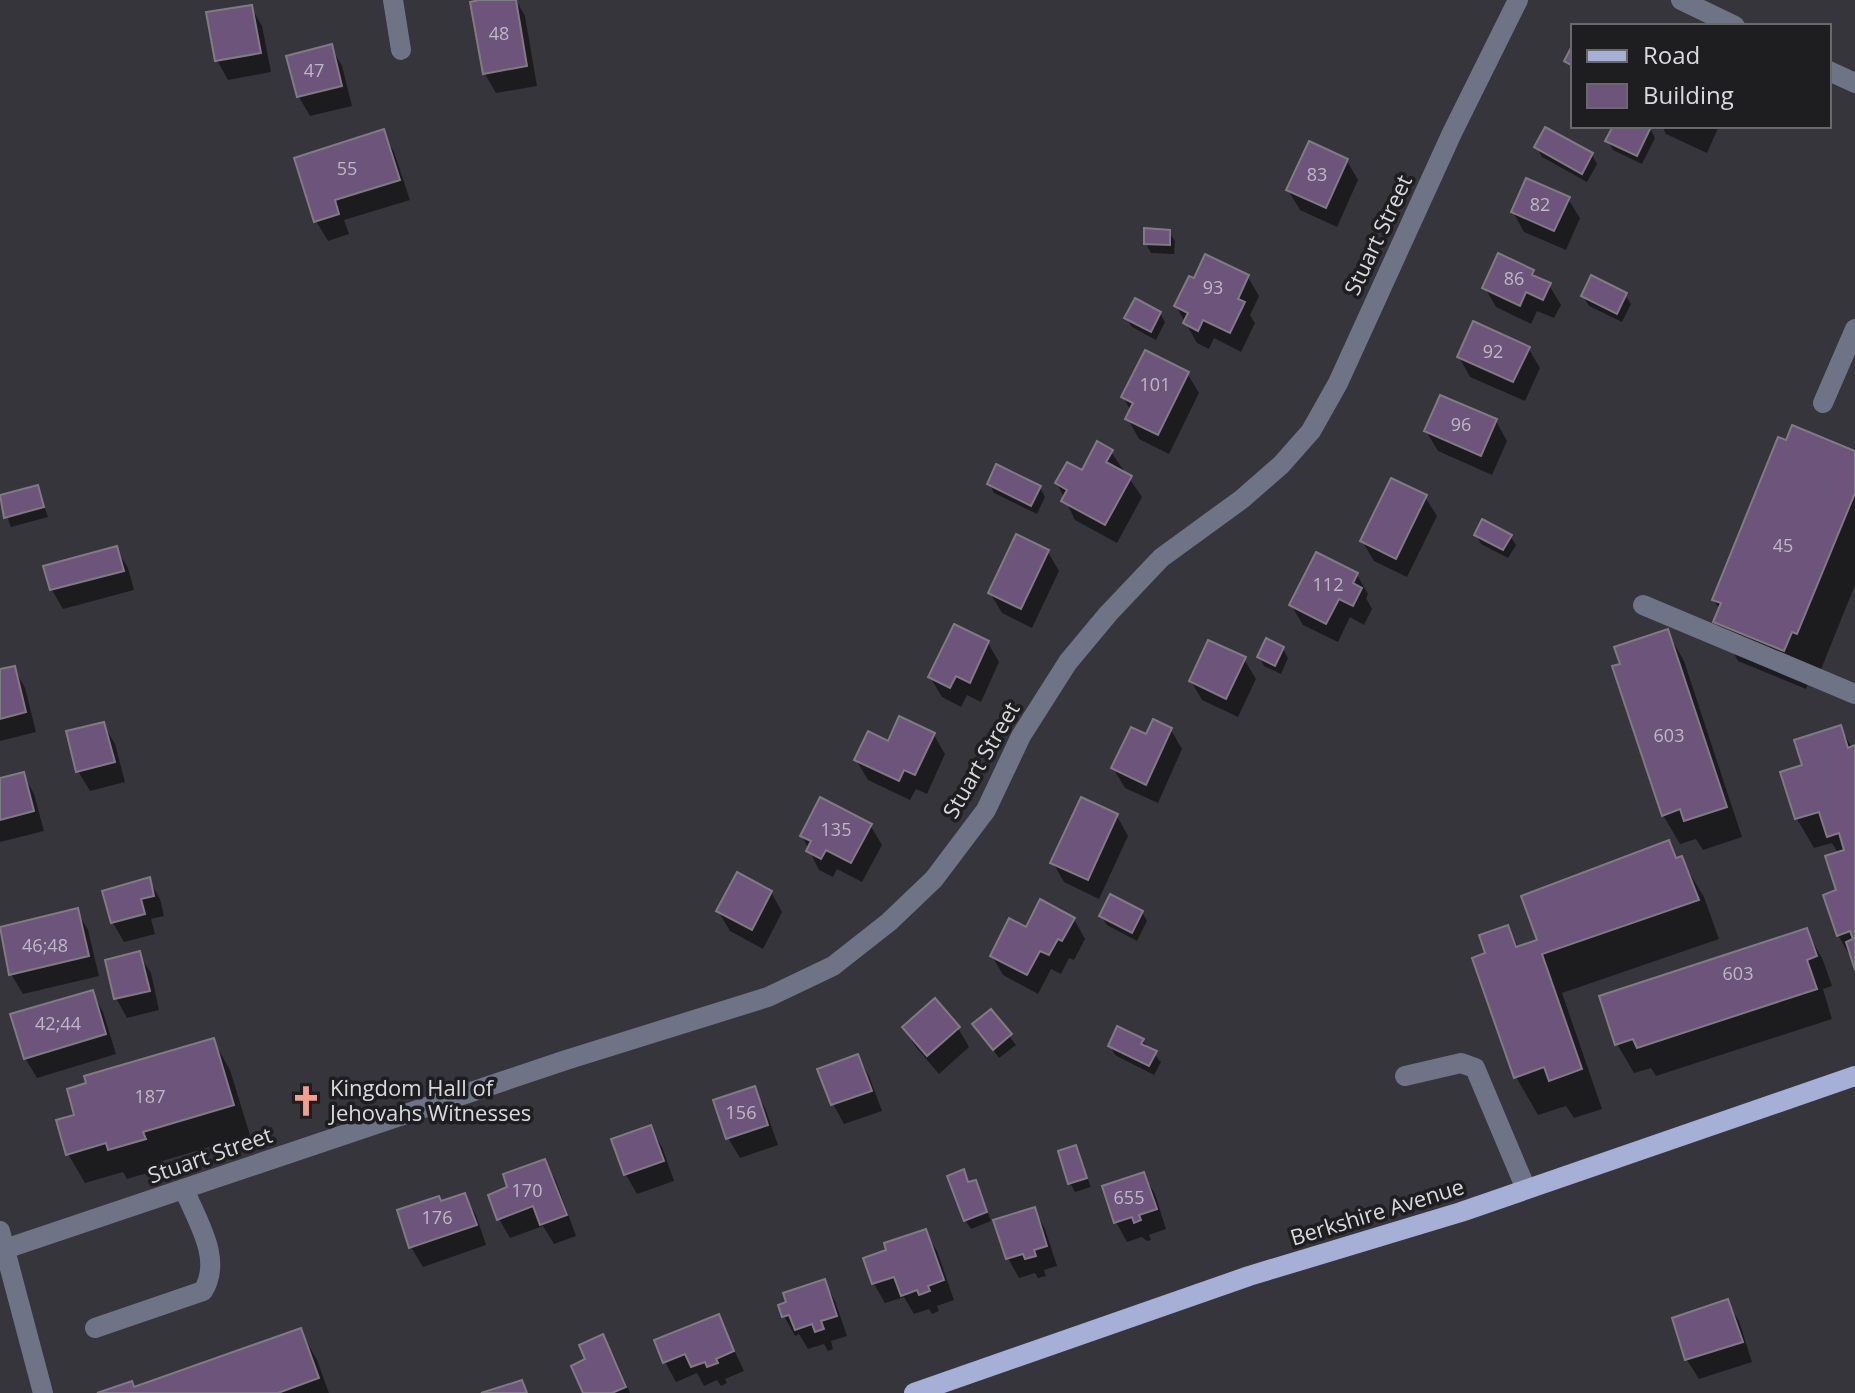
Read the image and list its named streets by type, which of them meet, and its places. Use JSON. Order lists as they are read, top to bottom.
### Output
{
  "streets": {
    "main road": ["Berkshire Avenue"],
    "street": ["Stuart Street"]
  },
  "places": {
    "church": ["Kingdom Hall of Jehovahs Witnesses"]
  },
  "house_numbers": [
    "48",
    "47",
    "55",
    "83",
    "82",
    "86",
    "93",
    "92",
    "101",
    "96",
    "45",
    "112",
    "603",
    "135",
    "46;48",
    "603",
    "42;44",
    "187",
    "156",
    "170",
    "655",
    "176"
  ],
  "legend": ["Road", "Building"]
}
